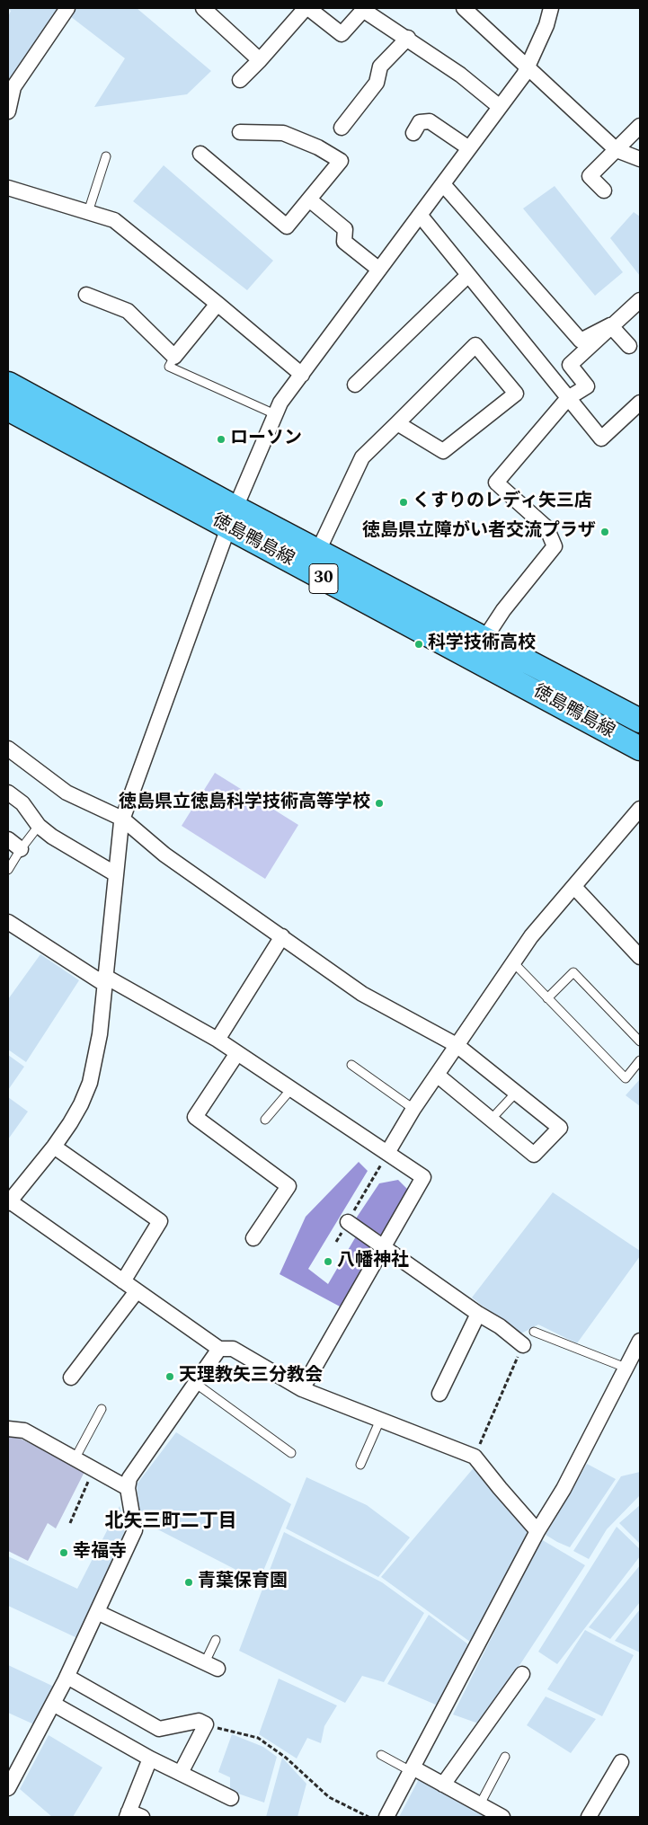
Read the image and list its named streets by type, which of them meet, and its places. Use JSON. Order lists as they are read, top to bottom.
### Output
{
  "streets": {
    "main road": ["徳島鴨島線", "30"]
  },
  "districts": ["北矢三町二丁目"],
  "places": [
    "ローソン",
    "くすりのレディ矢三店",
    "徳島県立障がい者交流プラザ",
    "科学技術高校",
    "徳島県立徳島科学技術高等学校",
    "八幡神社",
    "天理教矢三分教会",
    "幸福寺",
    "青葉保育園"
  ]
}
